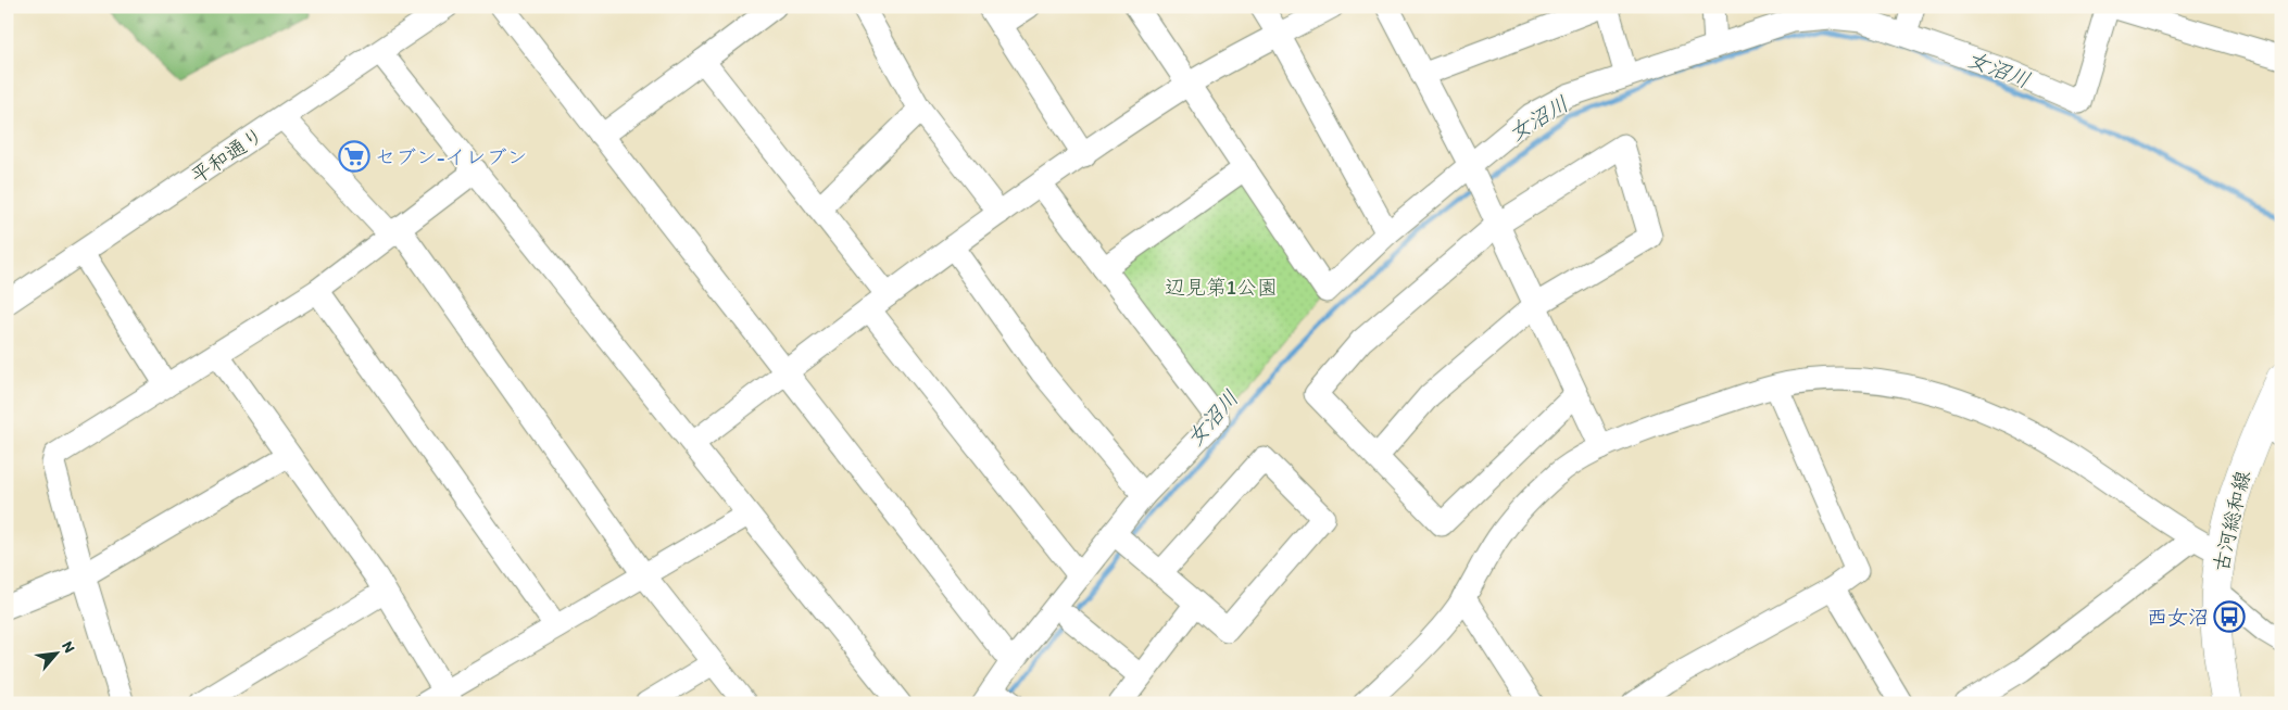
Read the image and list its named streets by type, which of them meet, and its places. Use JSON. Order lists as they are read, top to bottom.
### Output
{
  "streets": {
    "main road": ["古河総和線"],
    "street": ["平和通り"]
  },
  "water": ["女沼川"],
  "parks": ["辺見第1公園"],
  "places": {
    "supermarket": ["セブン-イレブン"],
    "bus stop": ["西女沼"]
  },
  "north": "top right"
}
